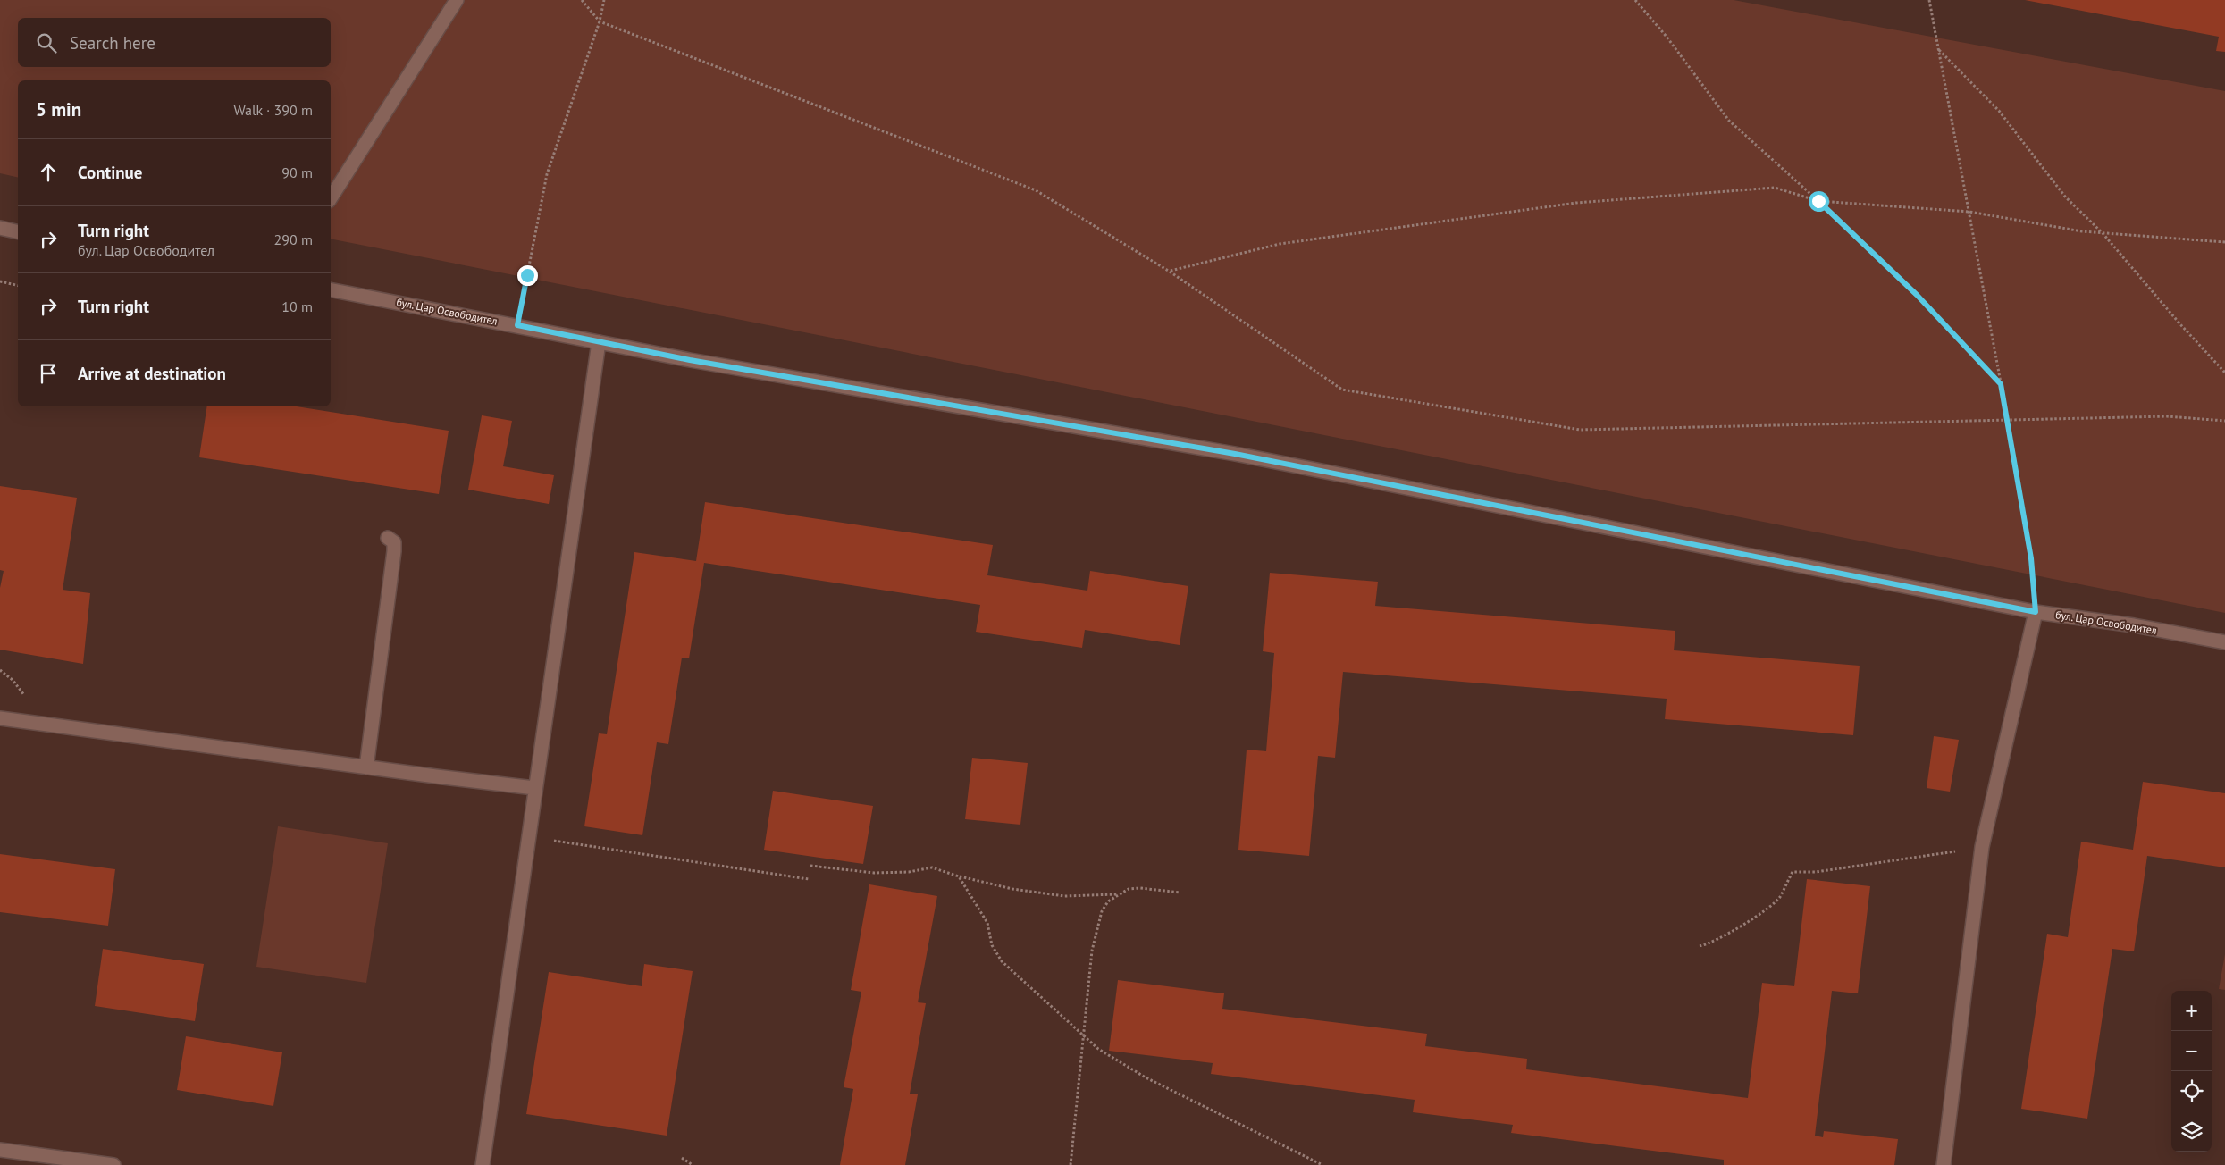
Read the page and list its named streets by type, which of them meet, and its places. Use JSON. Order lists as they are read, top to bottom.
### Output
{
  "streets": {
    "main road": ["бул. Цар Освободител"]
  },
  "page": {
    "search": "Search here",
    "heading": ["5 min", "Walk · 390 m"],
    "list": [
      ["Continue", "90 m"],
      ["Turn right", "бул. Цар Освободител", "290 m"],
      ["Turn right", "10 m"],
      "Arrive at destination"
    ],
    "map_buttons": ["+", "−"]
  }
}
